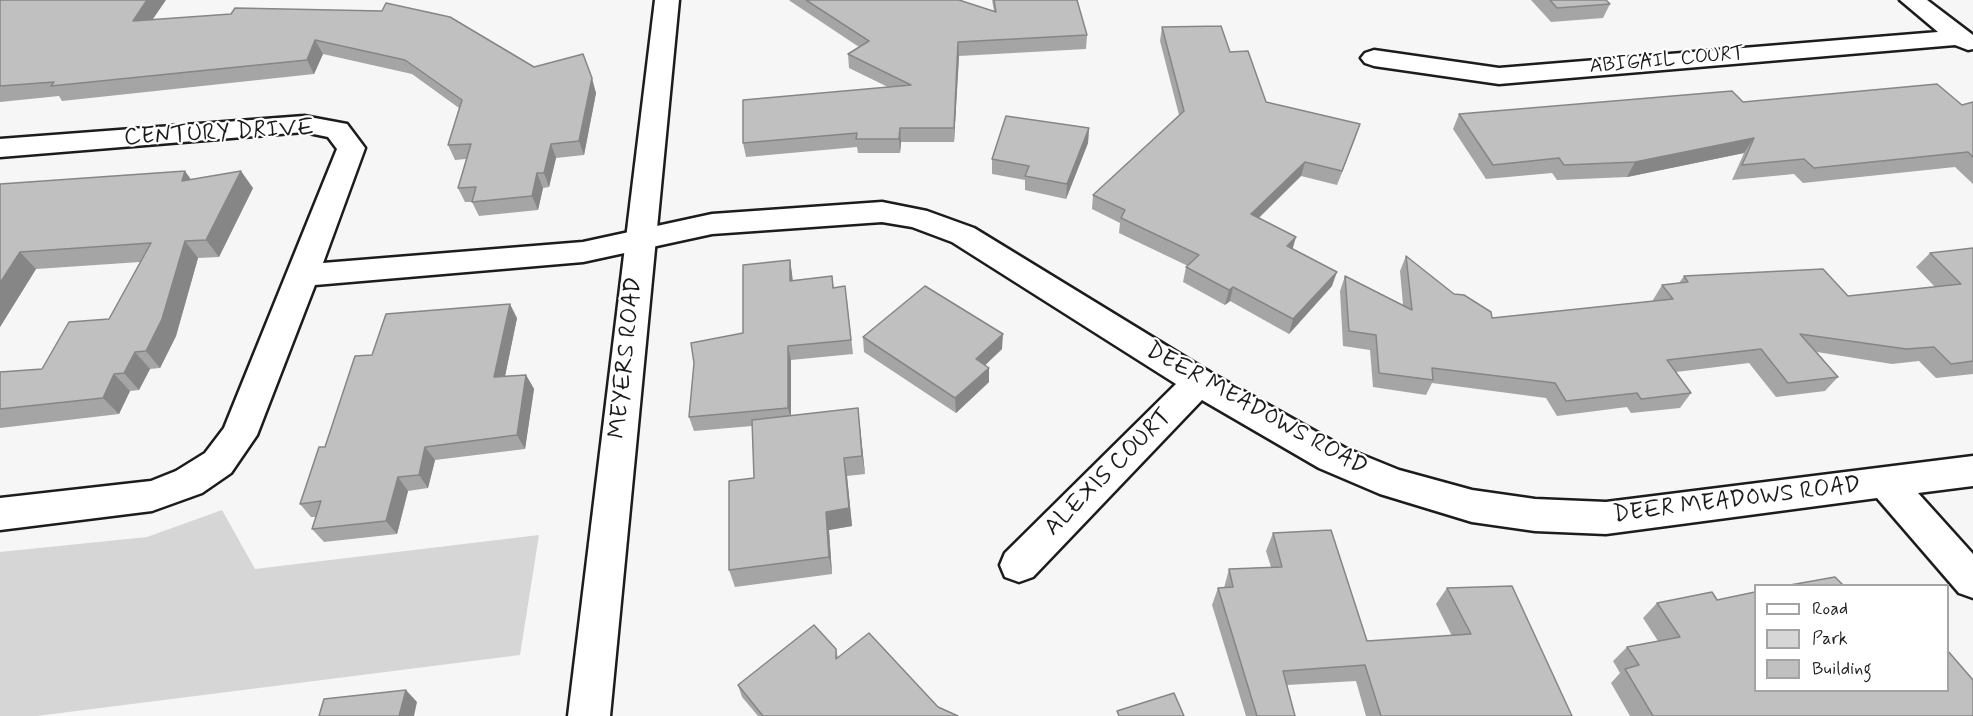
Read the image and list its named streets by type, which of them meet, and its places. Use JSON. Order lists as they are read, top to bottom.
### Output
{
  "streets": {
    "street": [
      "ABIGAIL COURT",
      "CENTURY DRIVE",
      "MEYERS ROAD",
      "DEER MEADOWS ROAD",
      "ALEXIS COURT"
    ]
  },
  "crossings": [
    ["MEYERS ROAD", "DEER MEADOWS ROAD"],
    ["DEER MEADOWS ROAD", "ALEXIS COURT"]
  ],
  "legend": ["Road", "Park", "Building"]
}
